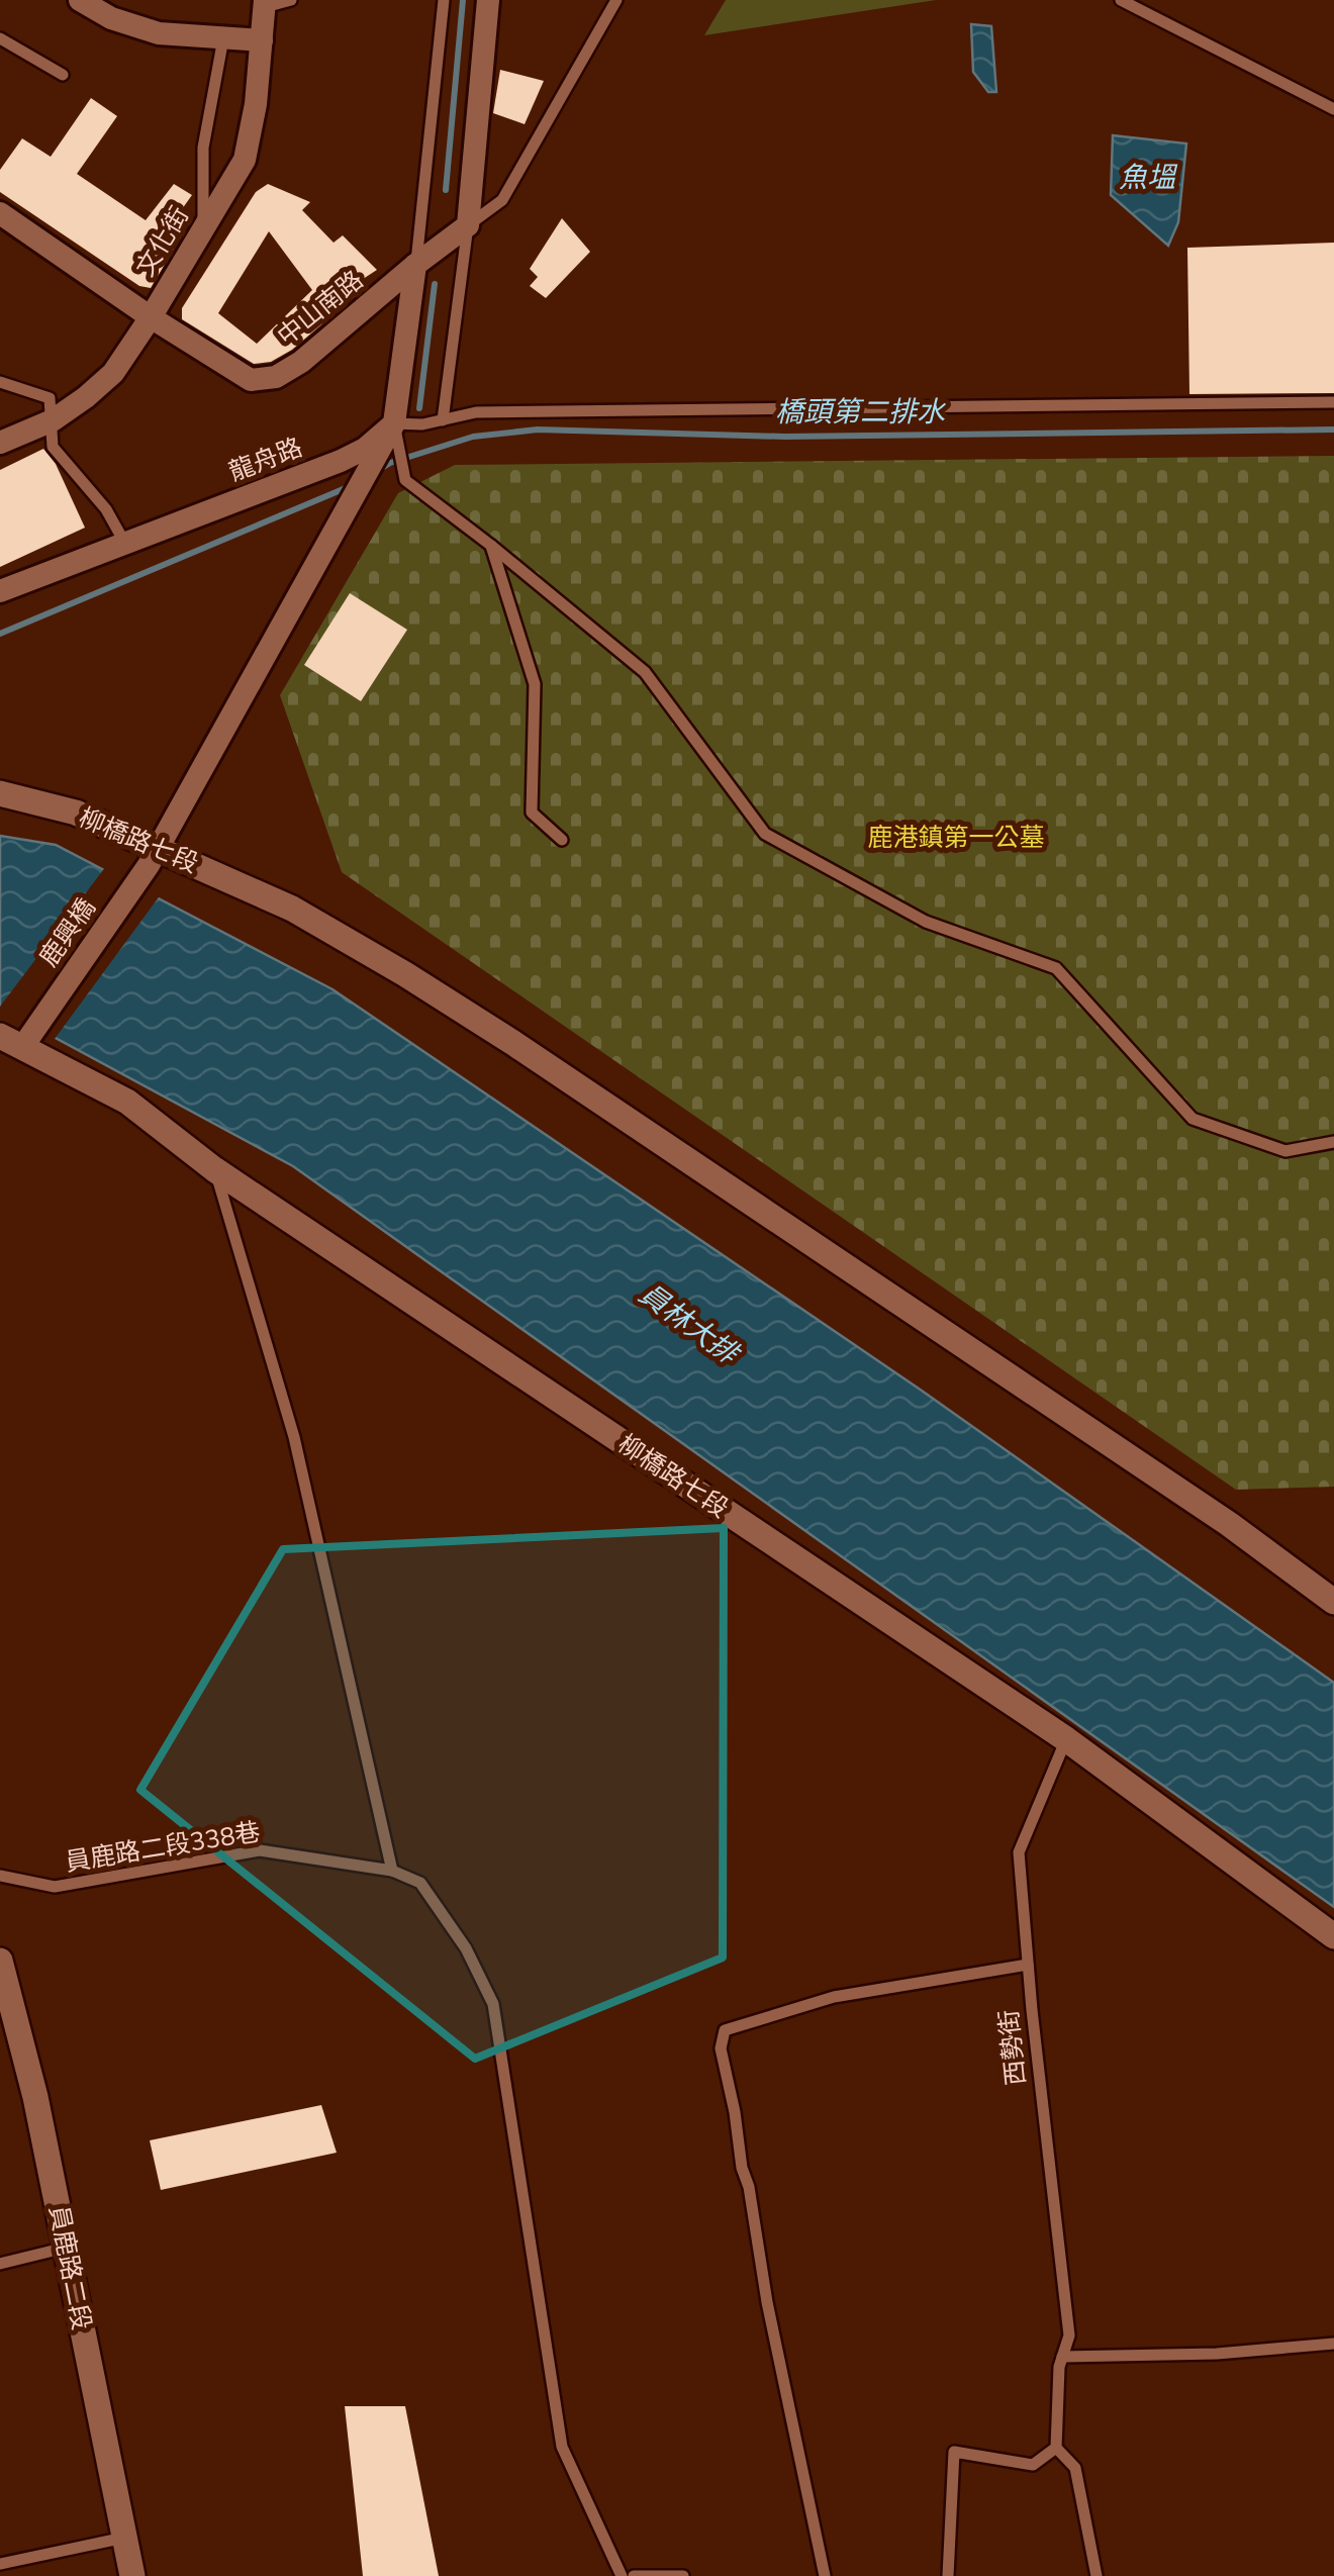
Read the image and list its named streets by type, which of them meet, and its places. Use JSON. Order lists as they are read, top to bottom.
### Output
{
  "streets": {
    "main road": ["柳橋路七段", "員鹿路二段"],
    "street": [
      "文化街",
      "中山南路",
      "龍舟路",
      "鹿興橋"
    ],
    "lane": ["員鹿路二段338巷", "西勢街"]
  },
  "crossings": [
    ["文化街", "中山南路"],
    ["龍舟路", "鹿興橋"],
    ["柳橋路七段", "鹿興橋"],
    ["柳橋路七段", "西勢街"]
  ],
  "water": ["魚塭", "橋頭第二排水", "員林大排"],
  "parks": ["鹿港鎮第一公墓"]
}
